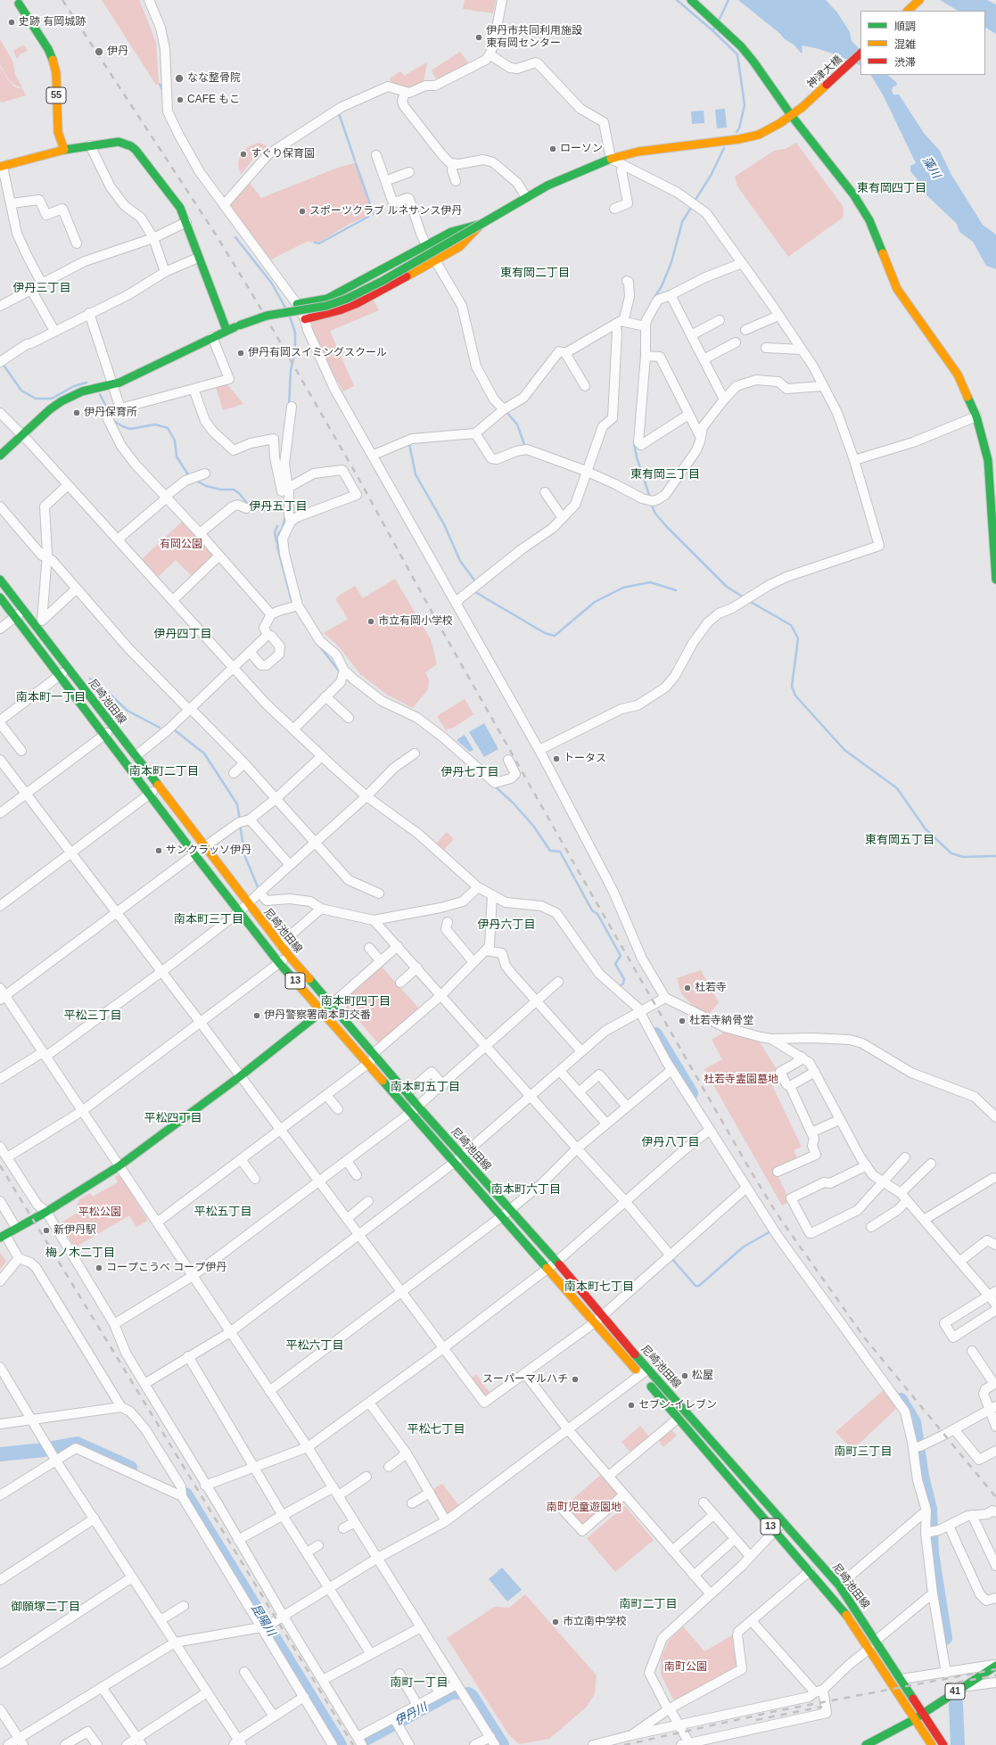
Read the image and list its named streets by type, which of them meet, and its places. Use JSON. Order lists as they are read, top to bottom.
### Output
{
  "streets": {
    "main road": [
      "神津大橋",
      "55",
      "尼崎池田線",
      "13",
      "41"
    ]
  },
  "crossings": [
    ["尼崎池田線", "41"]
  ],
  "districts": [
    "東有岡四丁目",
    "東有岡二丁目",
    "伊丹三丁目",
    "東有岡三丁目",
    "伊丹五丁目",
    "伊丹四丁目",
    "南本町一丁目",
    "南本町二丁目",
    "伊丹七丁目",
    "東有岡五丁目",
    "南本町三丁目",
    "伊丹六丁目",
    "南本町四丁目",
    "平松三丁目",
    "南本町五丁目",
    "平松四丁目",
    "伊丹八丁目",
    "南本町六丁目",
    "平松五丁目",
    "梅ノ木二丁目",
    "南本町七丁目",
    "平松六丁目",
    "平松七丁目",
    "南町三丁目",
    "南町二丁目",
    "御願塚二丁目",
    "南町一丁目"
  ],
  "water": ["藻川", "昆陽川", "伊丹川"],
  "parks": [
    "有岡公園",
    "杜若寺霊園墓地",
    "平松公園",
    "南町児童遊園地",
    "南町公園"
  ],
  "places": [
    "史跡 有岡城跡",
    "伊丹市共同利用施設 東有岡センター",
    "伊丹",
    "なな整骨院",
    "CAFE もこ",
    "ローソン",
    "すぐり保育園",
    "スポーツクラブ ルネサンス伊丹",
    "伊丹有岡スイミングスクール",
    "伊丹保育所",
    "市立有岡小学校",
    "トータス",
    "サンクラッソ伊丹",
    "杜若寺",
    "伊丹警察署南本町交番",
    "杜若寺納骨堂",
    "新伊丹駅",
    "コープこうべ コープ伊丹",
    "松屋",
    "スーパーマルハチ",
    "セブン-イレブン",
    "市立南中学校"
  ],
  "legend": ["順調", "混雑", "渋滞"]
}
